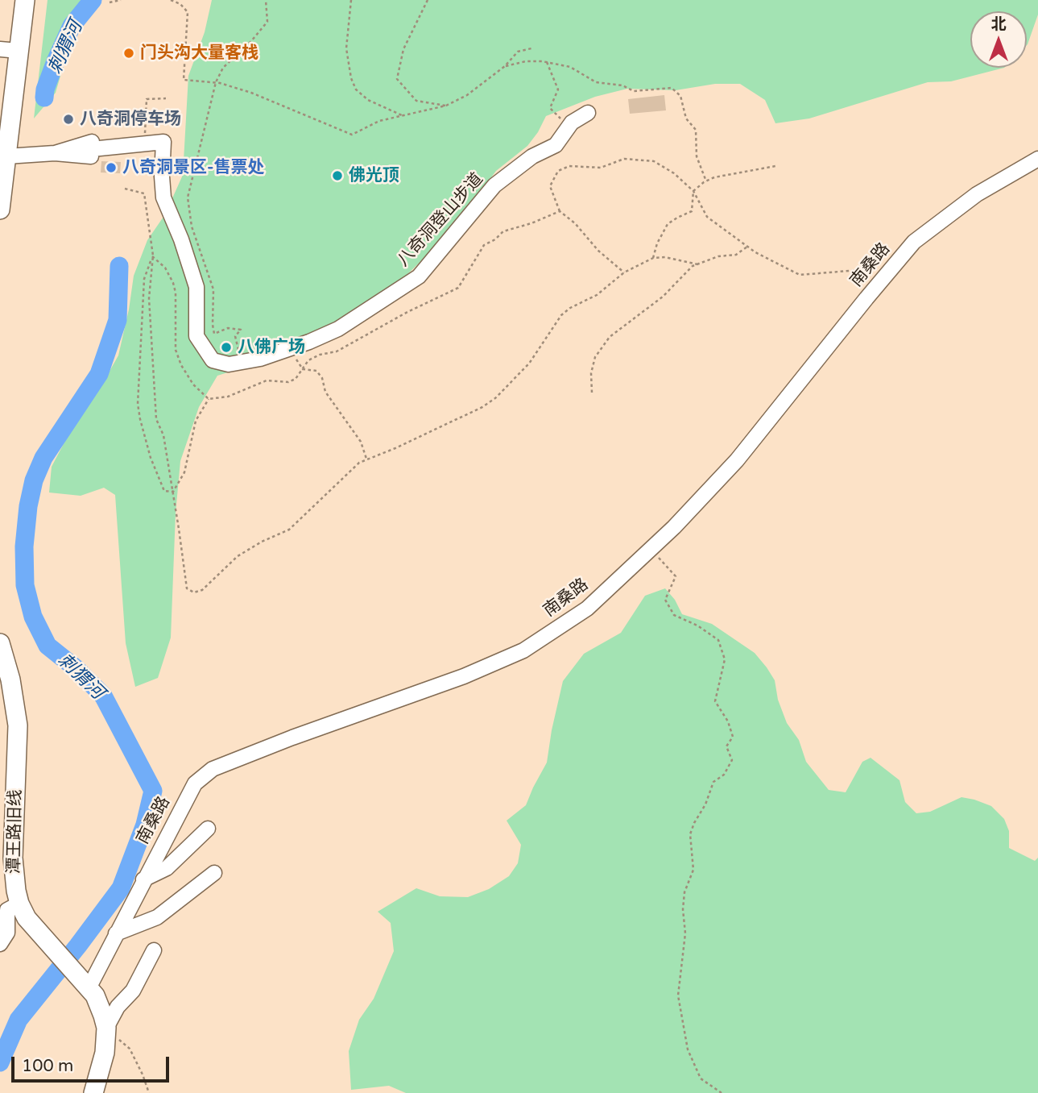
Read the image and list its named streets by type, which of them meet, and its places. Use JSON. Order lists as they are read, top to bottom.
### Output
{
  "streets": {
    "main road": ["潭王路旧线"],
    "street": ["八奇洞登山步道", "南桑路"]
  },
  "crossings": [
    ["南桑路", "潭王路旧线"]
  ],
  "water": ["刺猬河"],
  "places": [
    "门头沟大量客栈",
    "八奇洞停车场",
    "八奇洞景区-售票处",
    "佛光顶",
    "八佛广场"
  ],
  "scale_bar": "100 m",
  "north": "top"
}
